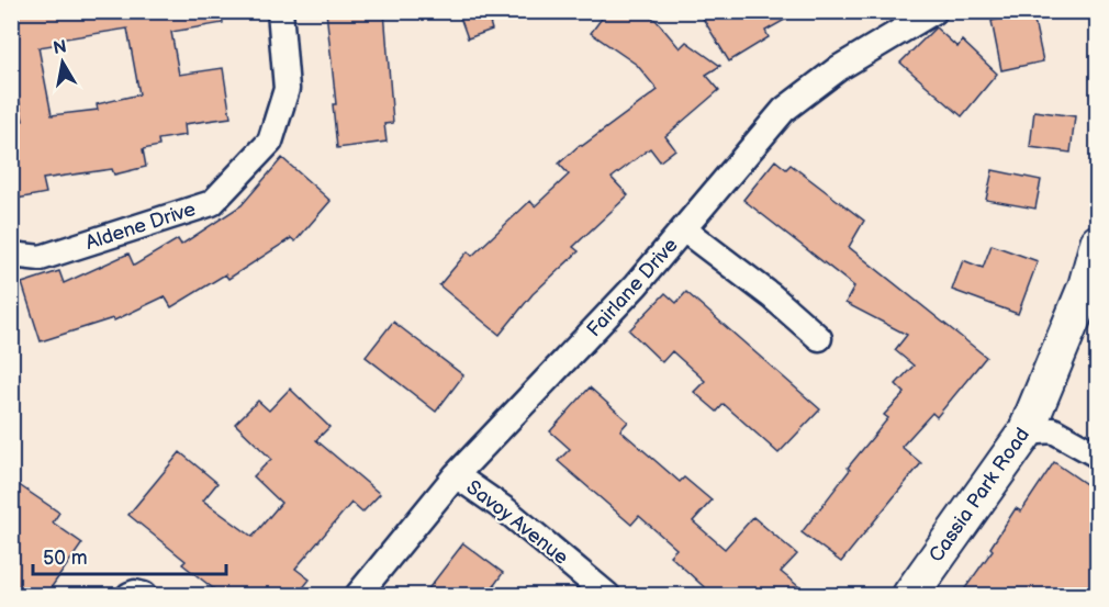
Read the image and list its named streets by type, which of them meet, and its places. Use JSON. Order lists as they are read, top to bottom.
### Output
{
  "streets": {
    "main road": ["Cassia Park Road"],
    "street": ["Aldene Drive", "Fairlane Drive", "Savoy Avenue"]
  },
  "crossings": [
    ["Fairlane Drive", "Savoy Avenue"]
  ],
  "scale_bar": "50 m",
  "north": "top"
}
